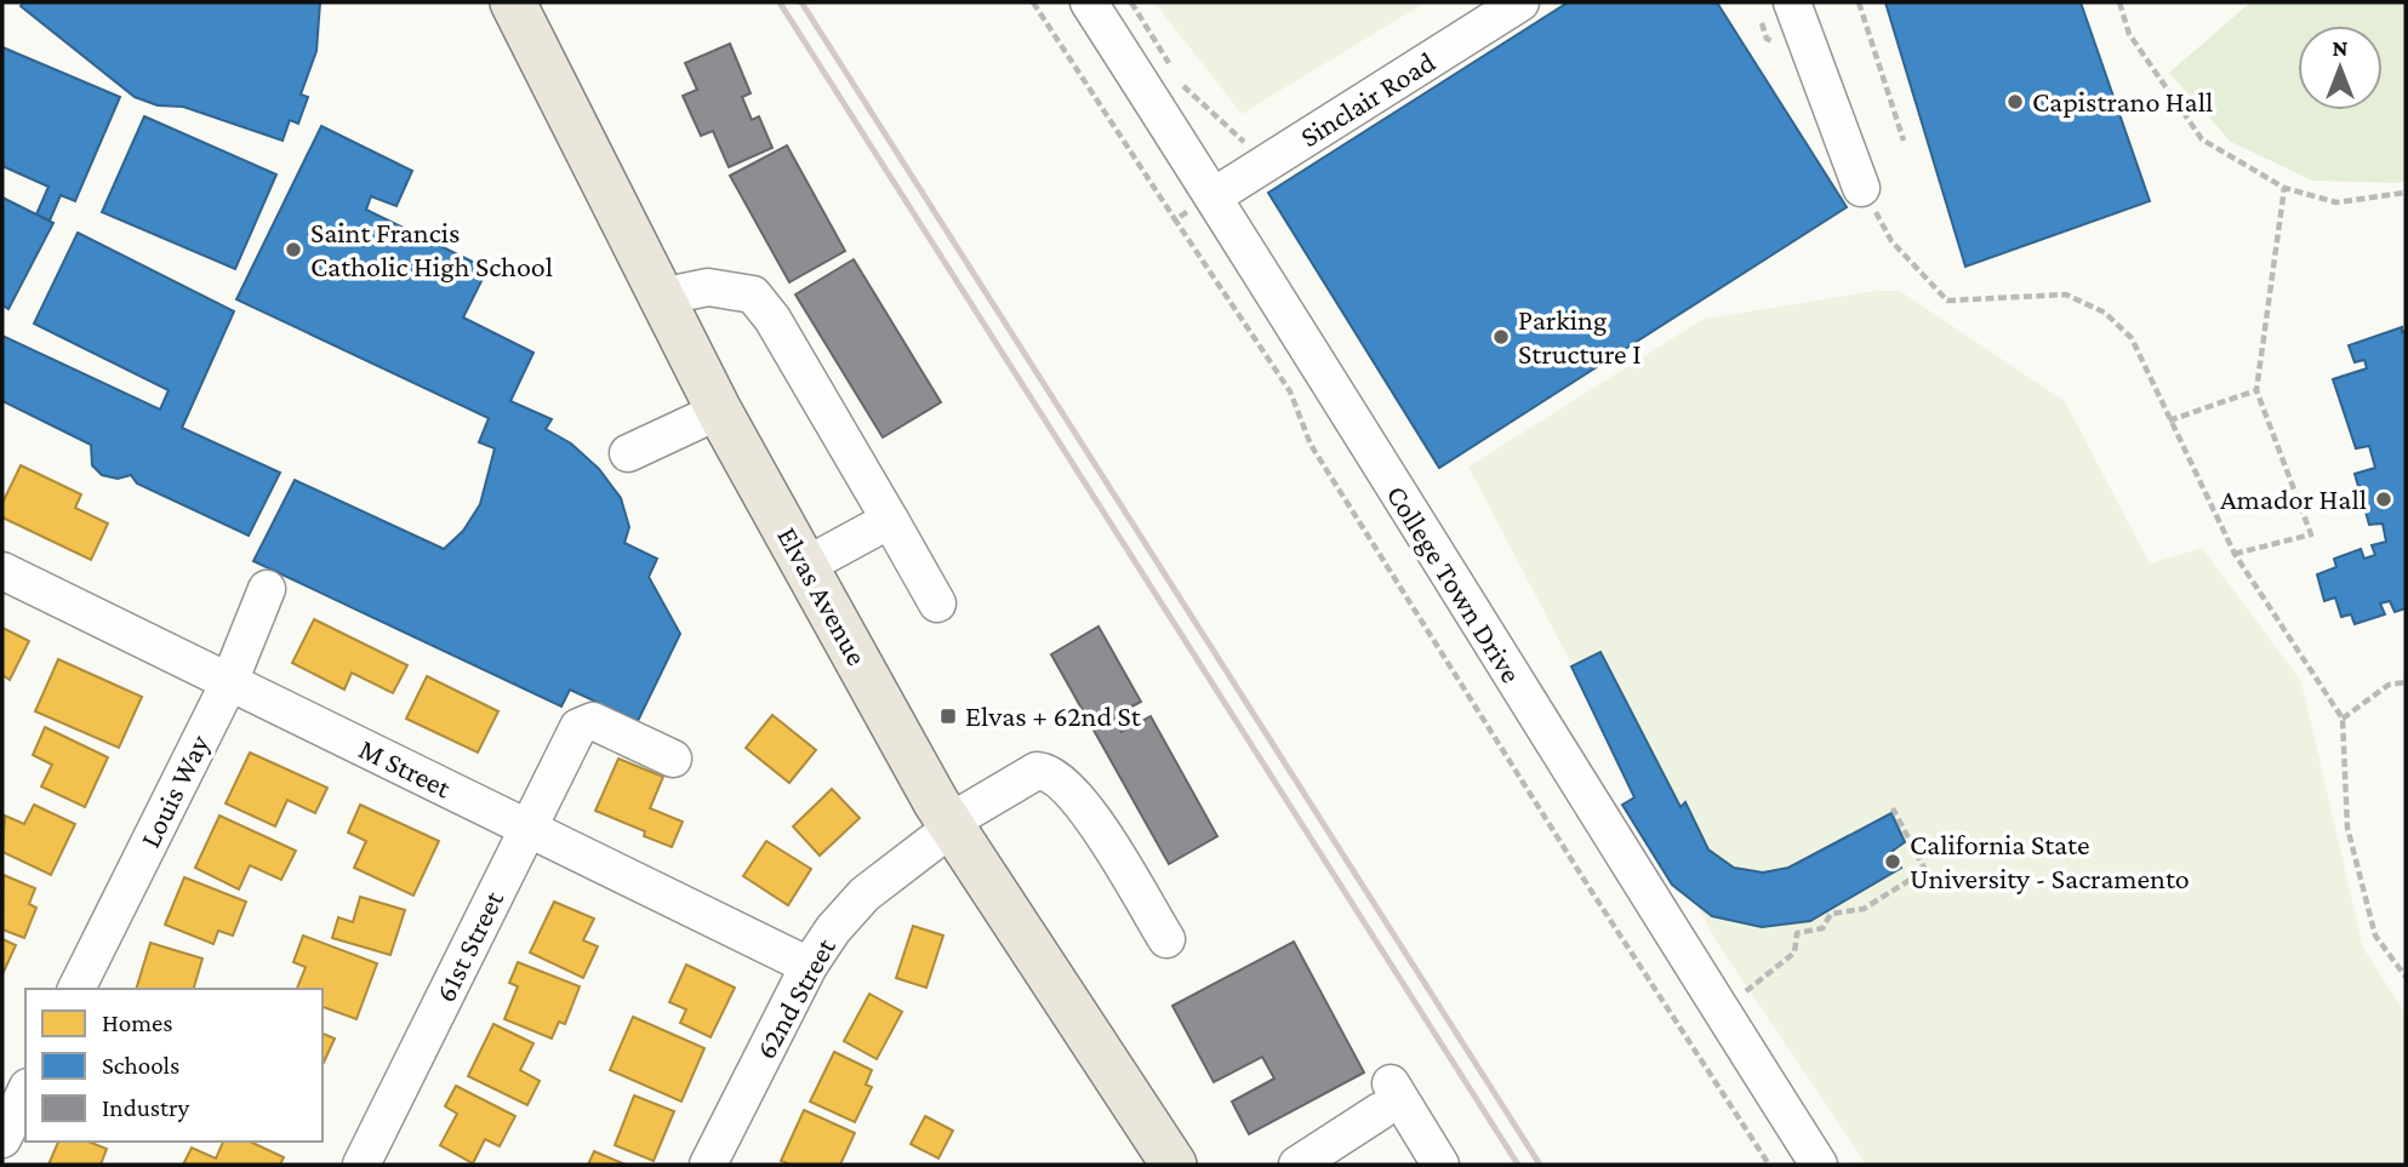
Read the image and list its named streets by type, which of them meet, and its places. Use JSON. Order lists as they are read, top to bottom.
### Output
{
  "streets": {
    "main road": ["Elvas Avenue"],
    "street": [
      "Sinclair Road",
      "College Town Drive",
      "M Street",
      "Louis Way",
      "61st Street",
      "62nd Street"
    ]
  },
  "crossings": [
    ["Sinclair Road", "College Town Drive"],
    ["Elvas Avenue", "62nd Street"],
    ["M Street", "Louis Way"],
    ["M Street", "61st Street"],
    ["M Street", "62nd Street"]
  ],
  "places": {
    "other": [
      "Capistrano Hall",
      "Saint Francis Catholic High School",
      "Parking Structure I",
      "Amador Hall",
      "California State University - Sacramento"
    ],
    "transit": ["Elvas + 62nd St"]
  },
  "legend": ["Homes", "Schools", "Industry"],
  "north": "top"
}
